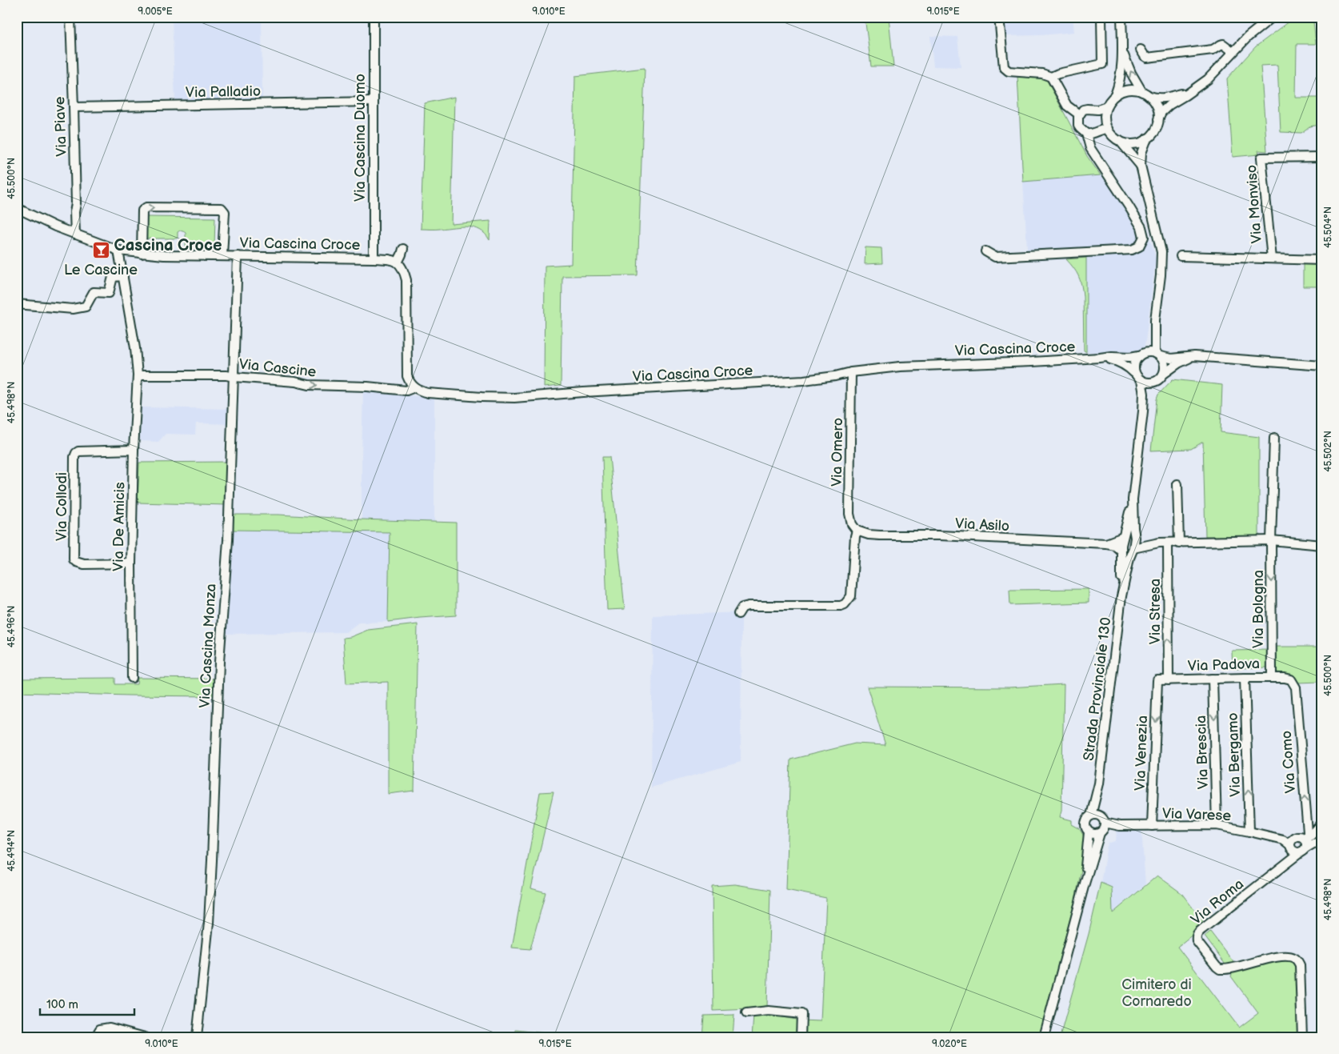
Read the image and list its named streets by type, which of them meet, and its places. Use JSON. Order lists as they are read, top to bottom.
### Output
{
  "streets": {
    "street": [
      "Via Palladio",
      "Via Piave",
      "Via Cascina Duomo",
      "Via Monviso",
      "Via Cascina Croce",
      "Via Cascine",
      "Via Omero",
      "Via Collodi",
      "Via Asilo",
      "Via De Amicis",
      "Via Bologna",
      "Via Stresa",
      "Via Cascina Monza",
      "Via Padova",
      "Strada Provinciale 130",
      "Via Brescia",
      "Via Venezia",
      "Via Bergamo",
      "Via Como",
      "Via Varese",
      "Via Roma"
    ]
  },
  "crossings": [
    ["Via Palladio", "Via Piave"],
    ["Via Palladio", "Via Cascina Duomo"],
    ["Via Piave", "Via Cascina Croce"],
    ["Via Cascina Duomo", "Via Cascina Croce"],
    ["Via Cascina Croce", "Via Cascine"],
    ["Via Cascina Croce", "Via Omero"],
    ["Via Cascina Croce", "Via De Amicis"],
    ["Via Cascina Croce", "Via Cascina Monza"],
    ["Via Cascina Croce", "Strada Provinciale 130"],
    ["Via Cascine", "Via De Amicis"],
    ["Via Cascine", "Via Cascina Monza"],
    ["Via Omero", "Via Asilo"],
    ["Via Collodi", "Via De Amicis"],
    ["Via Asilo", "Strada Provinciale 130"],
    ["Via Bologna", "Via Padova"],
    ["Via Stresa", "Via Padova"],
    ["Via Padova", "Via Brescia"],
    ["Via Padova", "Via Venezia"],
    ["Via Padova", "Via Bergamo"],
    ["Via Padova", "Via Como"],
    ["Strada Provinciale 130", "Via Varese"],
    ["Via Brescia", "Via Varese"],
    ["Via Venezia", "Via Varese"],
    ["Via Bergamo", "Via Varese"],
    ["Via Como", "Via Varese"],
    ["Via Como", "Via Roma"],
    ["Via Varese", "Via Roma"]
  ],
  "one_way": [
    "Via Cascine",
    "Via Bologna",
    "Via Stresa",
    "Via Brescia",
    "Via Venezia",
    "Via Bergamo",
    "Via Como"
  ],
  "districts": ["Cascina Croce"],
  "parks": ["Cimitero di Cornaredo"],
  "places": {
    "bar": ["Le Cascine"]
  },
  "scale_bar": "100 m",
  "coordinates": [
    "9.005°E",
    "9.010°E",
    "9.015°E",
    "45.500°N",
    "45.504°N",
    "45.498°N",
    "45.502°N",
    "45.496°N",
    "45.494°N",
    "9.020°E"
  ]
}
